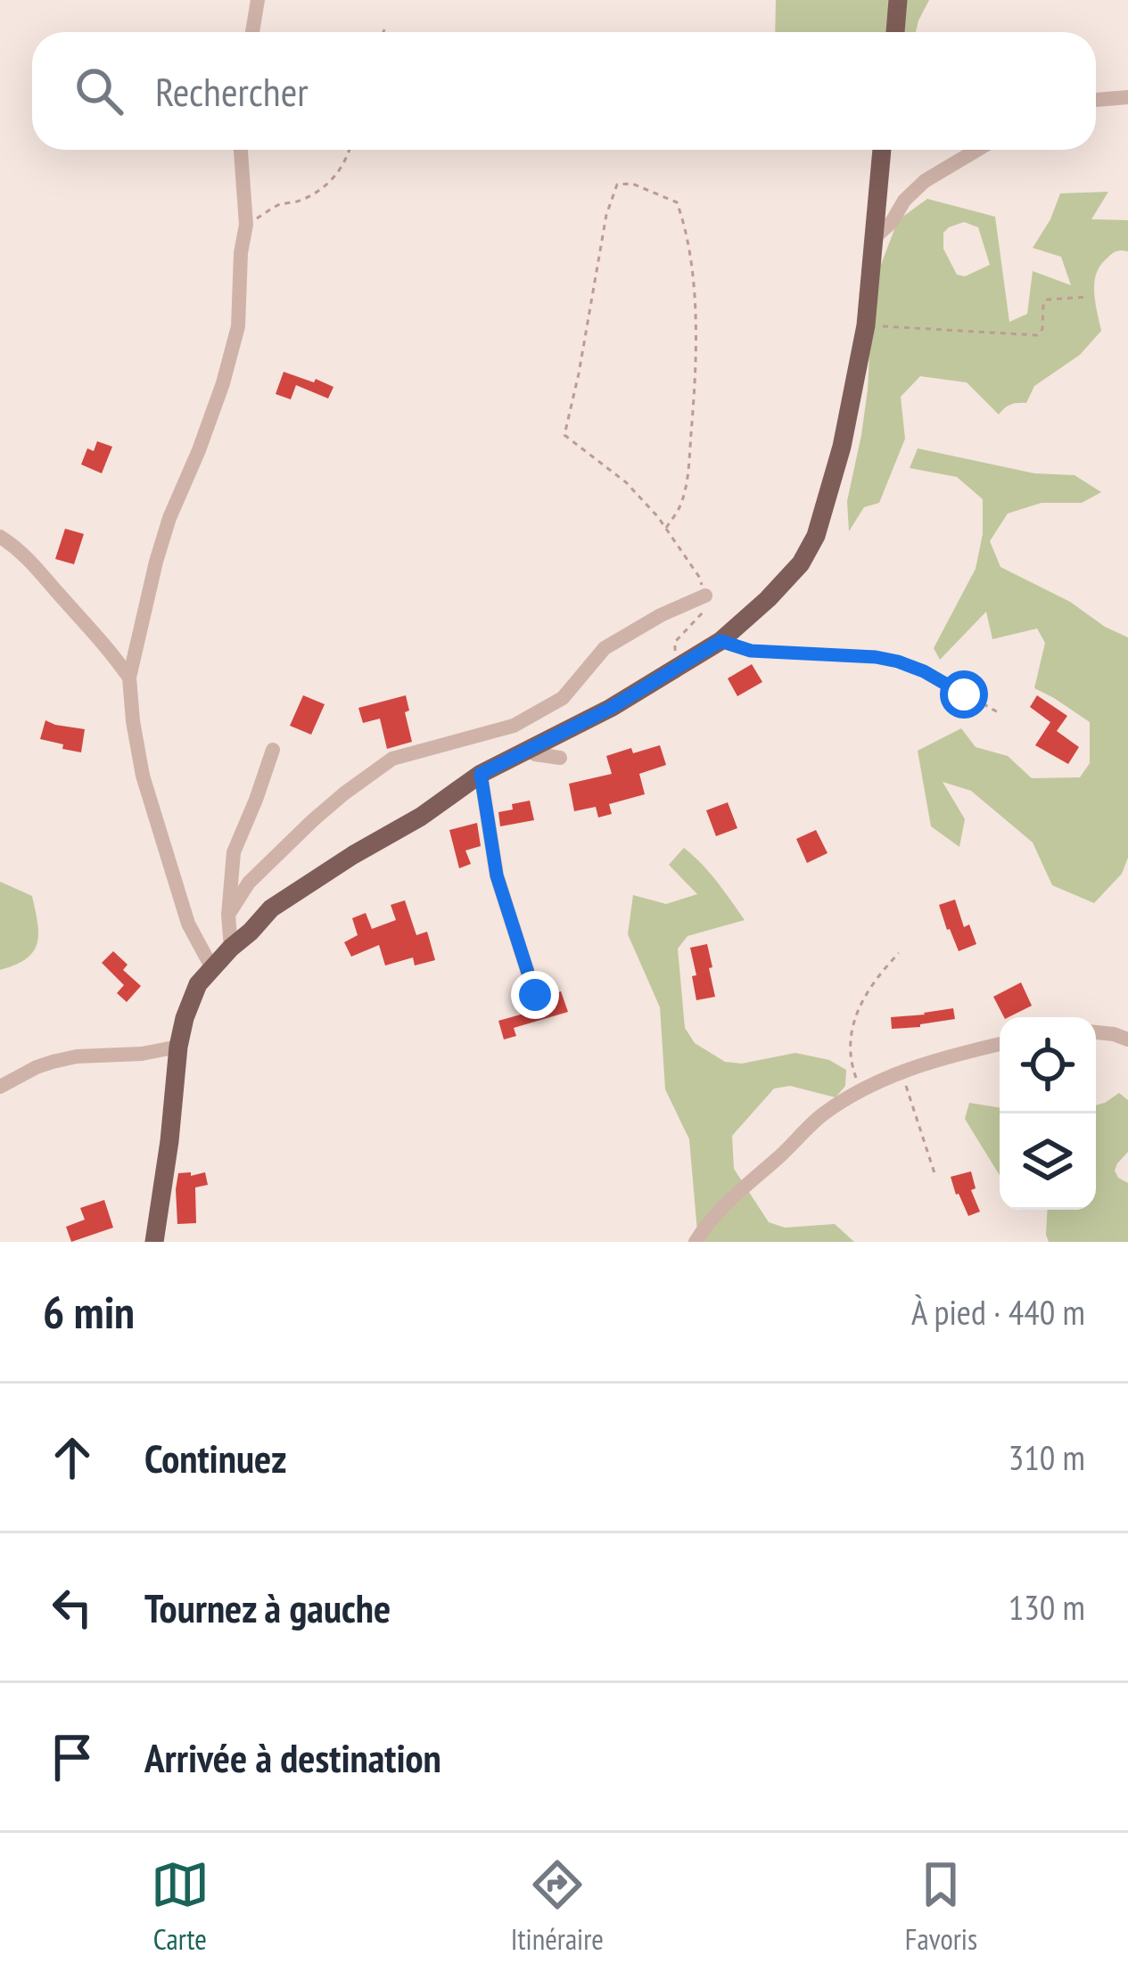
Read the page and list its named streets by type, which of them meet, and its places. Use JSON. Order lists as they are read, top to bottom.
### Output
{
  "page": {
    "search": "Rechercher",
    "heading": ["6 min", "À pied · 440 m"],
    "list": [
      ["Continuez", "310 m"],
      ["Tournez à gauche", "130 m"],
      "Arrivée à destination"
    ],
    "nav": ["Carte", "Itinéraire", "Favoris"]
  }
}
